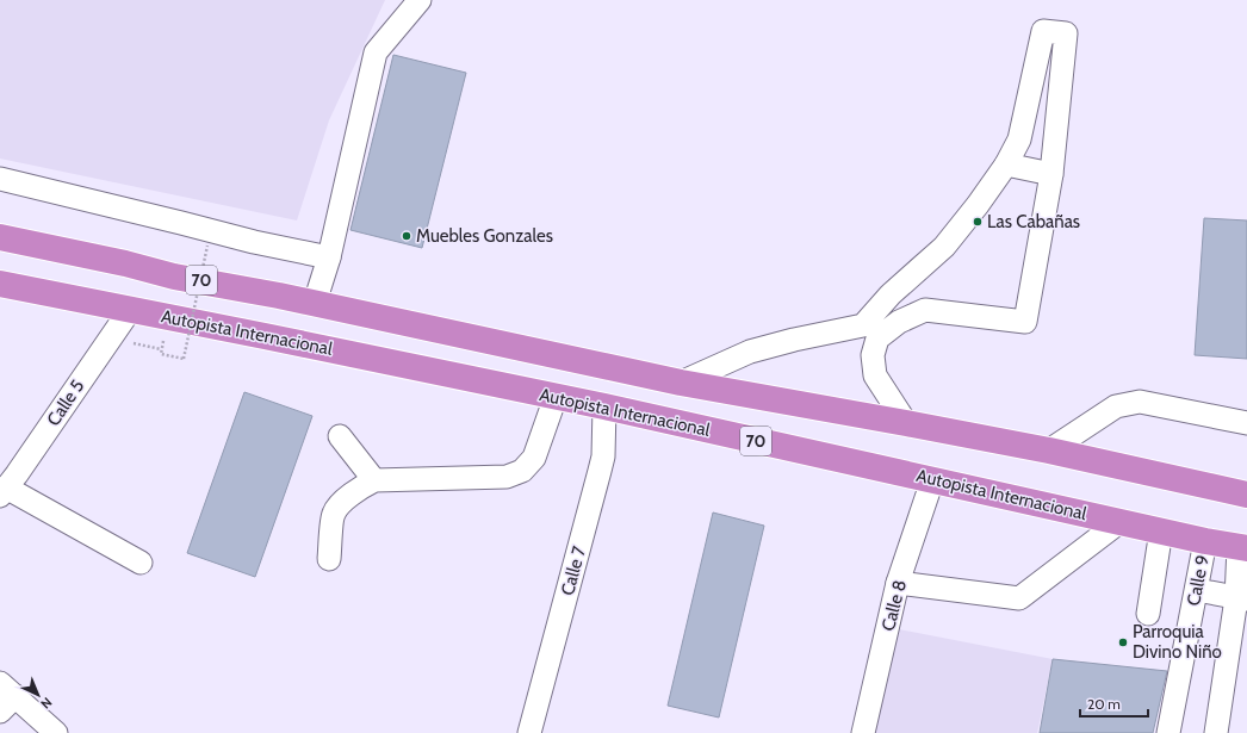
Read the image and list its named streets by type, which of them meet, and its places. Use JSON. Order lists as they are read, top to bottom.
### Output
{
  "streets": {
    "highway": ["70", "Autopista Internacional"],
    "street": [
      "Calle 5",
      "Calle 7",
      "Calle 9",
      "Calle 8"
    ]
  },
  "crossings": [
    ["Autopista Internacional", "Calle 5"],
    ["Autopista Internacional", "Calle 7"],
    ["Autopista Internacional", "Calle 9"],
    ["Autopista Internacional", "Calle 8"]
  ],
  "places": ["Las Cabañas", "Muebles Gonzales", "Parroquia Divino Niño"],
  "scale_bar": "20 m",
  "north": "bottom right"
}
